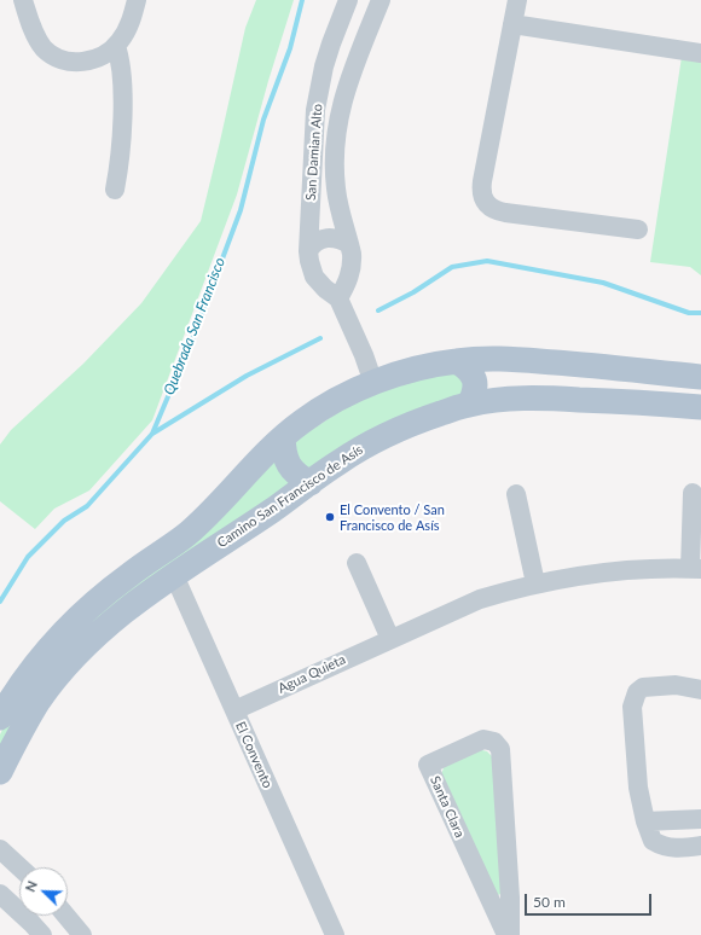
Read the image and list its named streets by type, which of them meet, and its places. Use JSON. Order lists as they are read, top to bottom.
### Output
{
  "streets": {
    "main road": ["Camino San Francisco de Asís"],
    "street": [
      "San Damian Alto",
      "Agua Quieta",
      "El Convento",
      "Santa Clara"
    ]
  },
  "crossings": [
    ["Camino San Francisco de Asís", "El Convento"],
    ["Agua Quieta", "El Convento"]
  ],
  "water": ["Quebrada San Francisco"],
  "places": ["El Convento / San Francisco de Asís"],
  "scale_bar": "50 m",
  "north": "top left"
}
